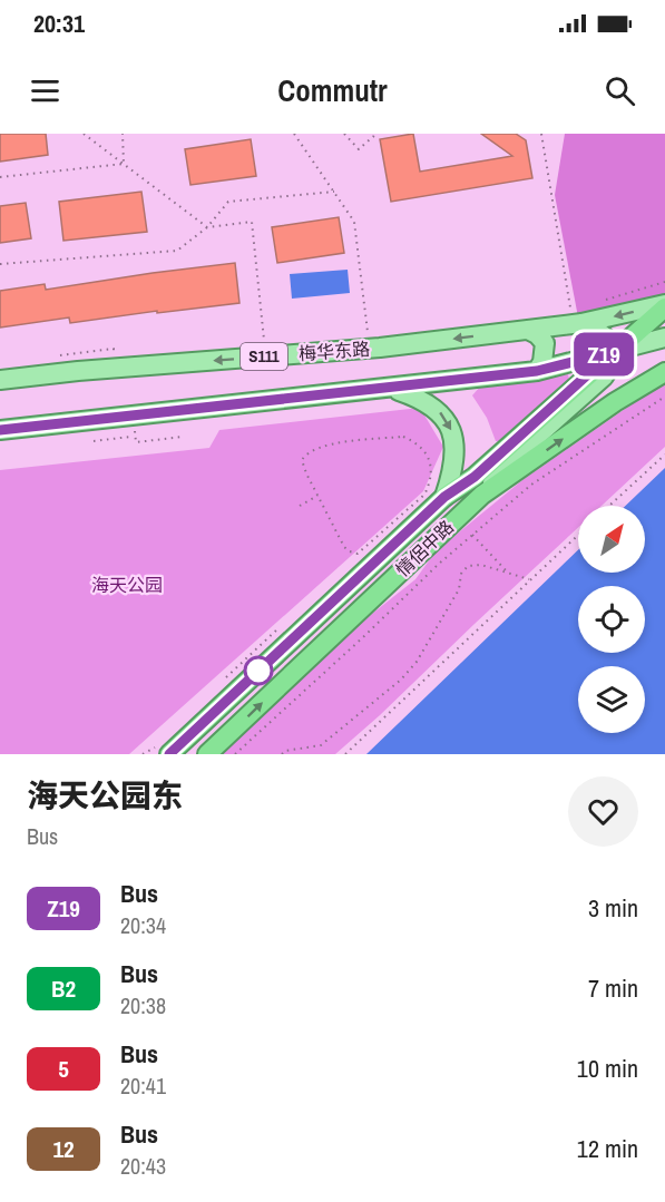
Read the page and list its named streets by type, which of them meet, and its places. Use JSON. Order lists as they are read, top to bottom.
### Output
{
  "streets": {
    "highway": ["情侶中路"],
    "main road": ["梅华东路", "S111"]
  },
  "crossings": [
    ["梅华东路", "情侶中路"]
  ],
  "parks": ["海天公园"],
  "lines": ["bus line Z19"],
  "north": "top right",
  "page": {
    "status": "20:31",
    "header": "Commutr",
    "on_map": "Z19",
    "heading": ["海天公园东", "Bus"],
    "list": [
      {
        "mark": "Z19",
        "name": "Bus",
        "note": "20:34",
        "value": "3 min"
      },
      {
        "mark": "B2",
        "name": "Bus",
        "note": "20:38",
        "value": "7 min"
      },
      {
        "mark": "5",
        "name": "Bus",
        "note": "20:41",
        "value": "10 min"
      },
      {
        "mark": "12",
        "name": "Bus",
        "note": "20:43",
        "value": "12 min"
      }
    ]
  }
}
